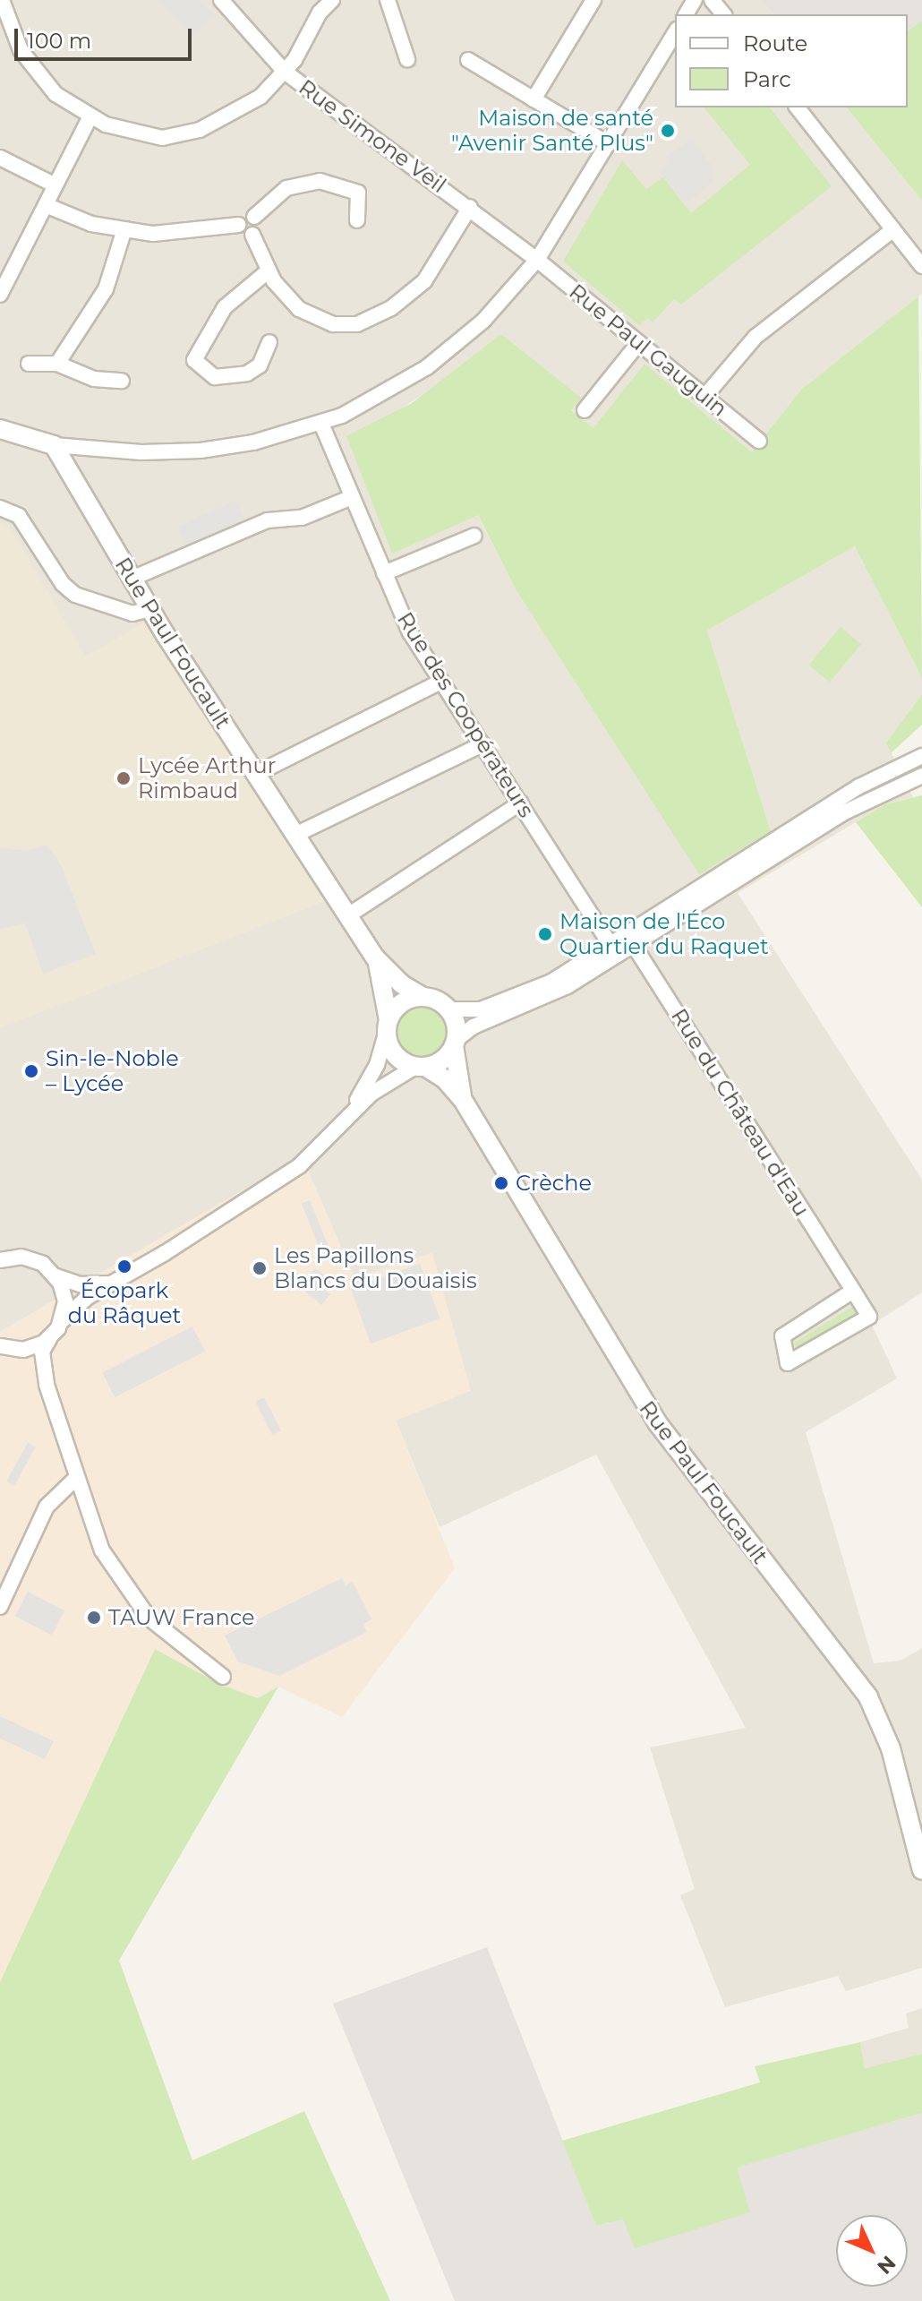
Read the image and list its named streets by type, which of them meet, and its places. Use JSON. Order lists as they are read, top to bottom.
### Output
{
  "streets": {
    "street": [
      "Rue Simone Veil",
      "Rue Paul Gauguin",
      "Rue Paul Foucault",
      "Rue des Coopérateurs",
      "Rue du Château d'Eau"
    ]
  },
  "crossings": [
    ["Rue Simone Veil", "Rue Paul Gauguin"]
  ],
  "places": [
    "Maison de santé \"Avenir Santé Plus\"",
    "Lycée Arthur Rimbaud",
    "Maison de l'Éco Quartier du Raquet",
    "Sin-le-Noble – Lycée",
    "Crèche",
    "Écopark du Râquet",
    "Les Papillons Blancs du Douaisis",
    "TAUW France"
  ],
  "legend": ["Route", "Parc"],
  "scale_bar": "100 m",
  "north": "bottom right"
}
